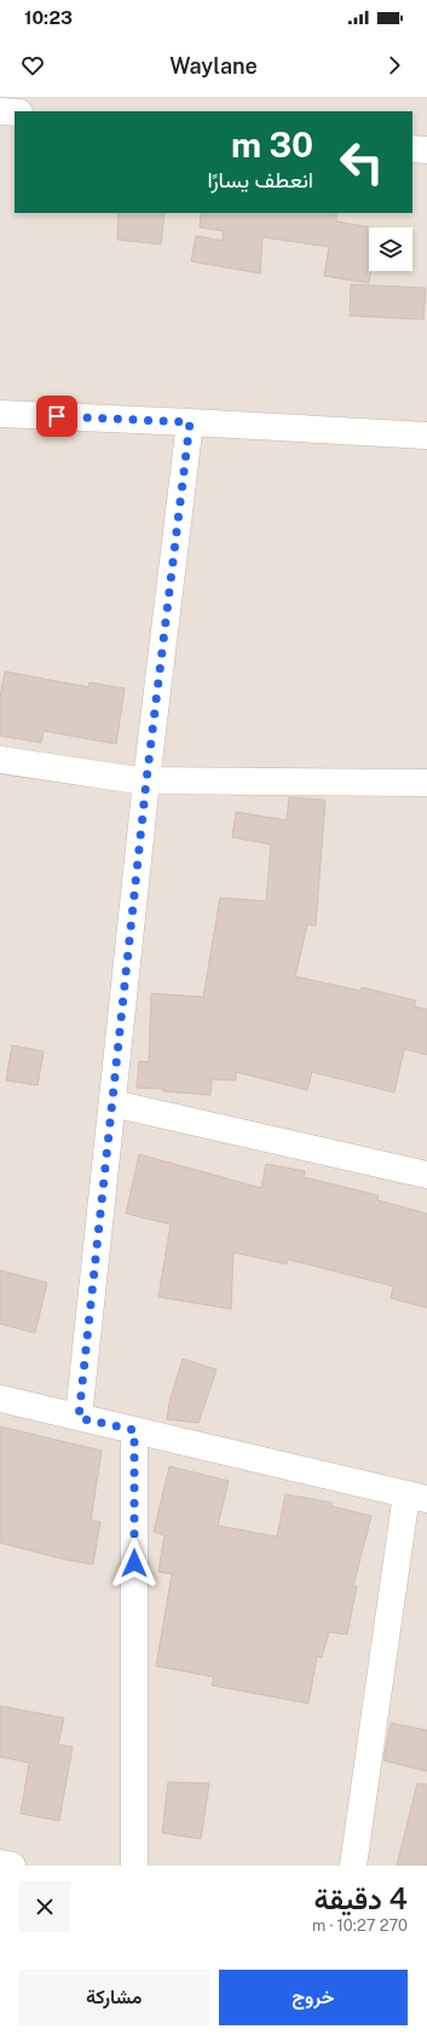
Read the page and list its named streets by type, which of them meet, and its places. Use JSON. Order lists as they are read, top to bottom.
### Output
{
  "page": {
    "status": "10:23",
    "header": "Waylane",
    "turn": ["30 m", "انعطف يسارًا"],
    "heading": ["4 دقيقة", "270 m · 10:27"],
    "buttons": ["خروج", "مشاركة"]
  }
}
